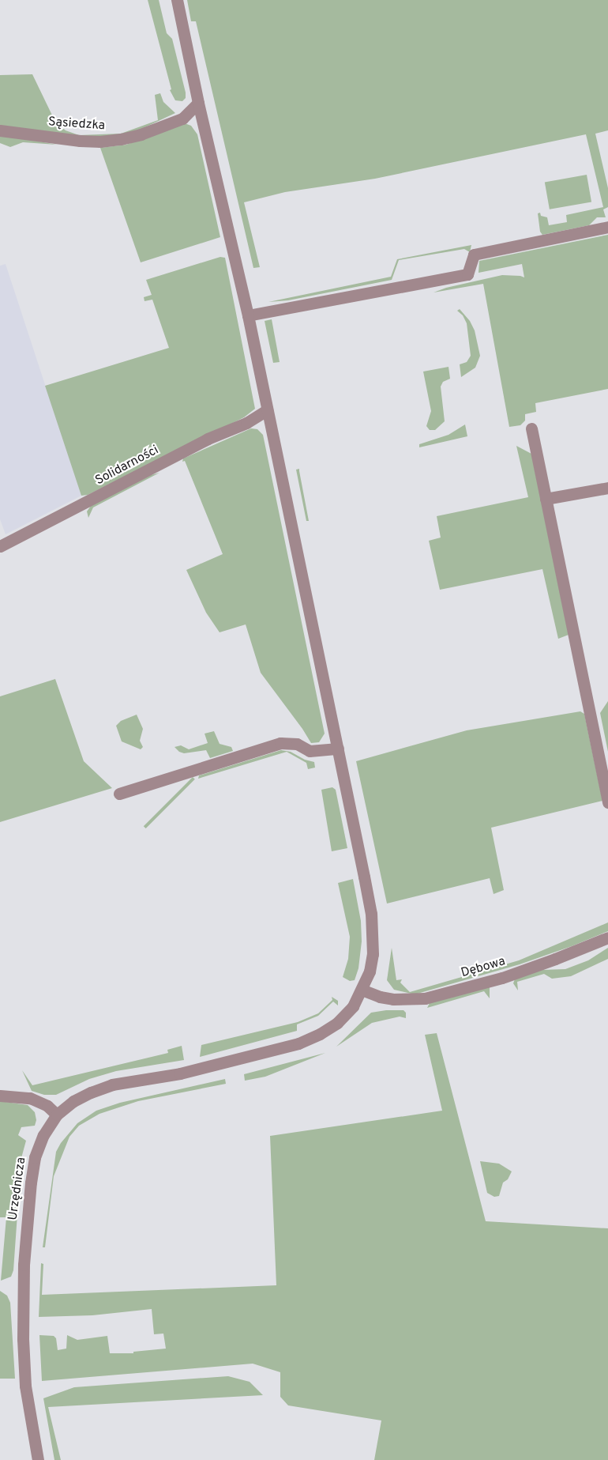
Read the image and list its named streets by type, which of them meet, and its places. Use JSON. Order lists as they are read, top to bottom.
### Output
{
  "streets": {
    "street": [
      "Sąsiedzka",
      "Solidarności",
      "Dębowa",
      "Urzędnicza"
    ]
  },
  "crossings": [
    ["Sąsiedzka", "Urzędnicza"],
    ["Solidarności", "Urzędnicza"],
    ["Dębowa", "Urzędnicza"]
  ]
}
